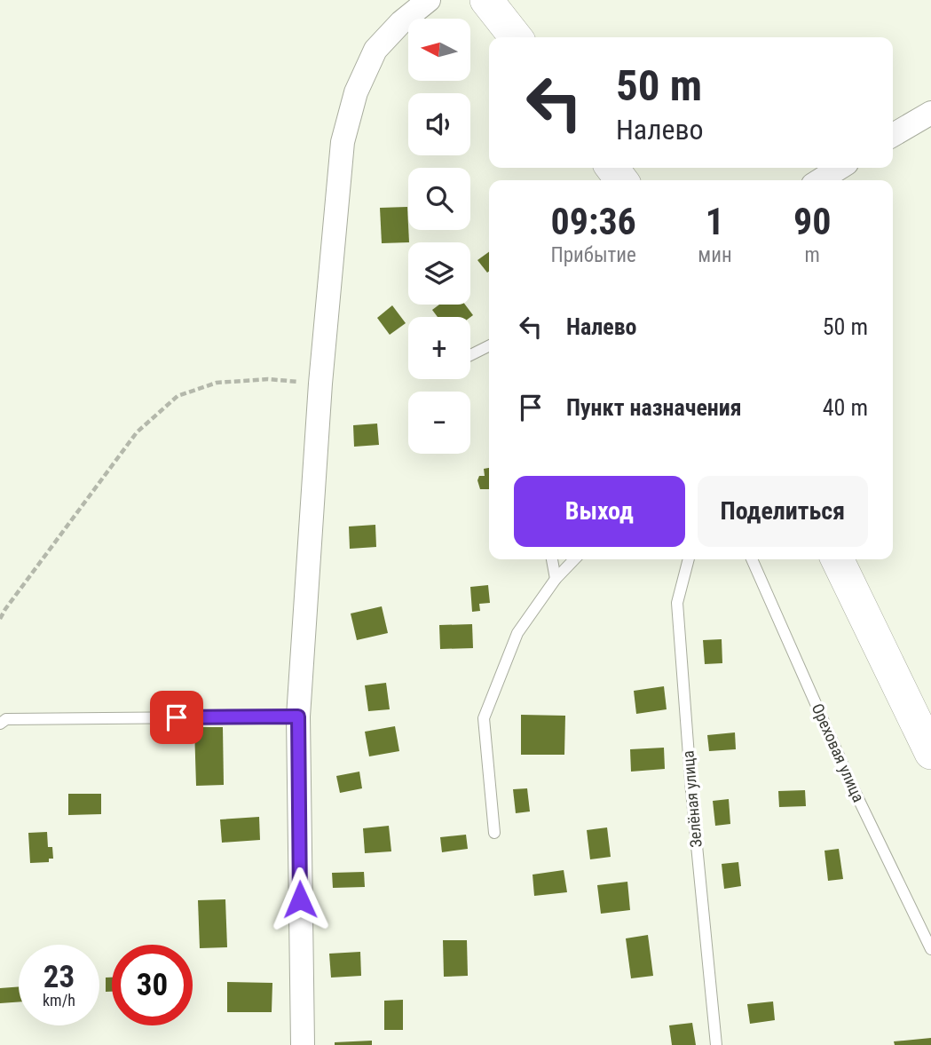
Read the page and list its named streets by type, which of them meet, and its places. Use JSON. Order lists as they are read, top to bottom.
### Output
{
  "streets": {
    "lane": ["Ореховая улица", "Зелёная улица"]
  },
  "north": "left",
  "page": {
    "map_buttons": ["+", "−"],
    "turn": ["50 m", "Налево"],
    "eta": [
      "09:36",
      "Прибытие",
      "1",
      "мин",
      "90",
      "m"
    ],
    "list": [
      {
        "name": "Налево",
        "value": "50 m"
      },
      {
        "name": "Пункт назначения",
        "value": "40 m"
      }
    ],
    "buttons": ["Выход", "Поделиться"],
    "speed": "23 km/h",
    "limit": "30"
  }
}
